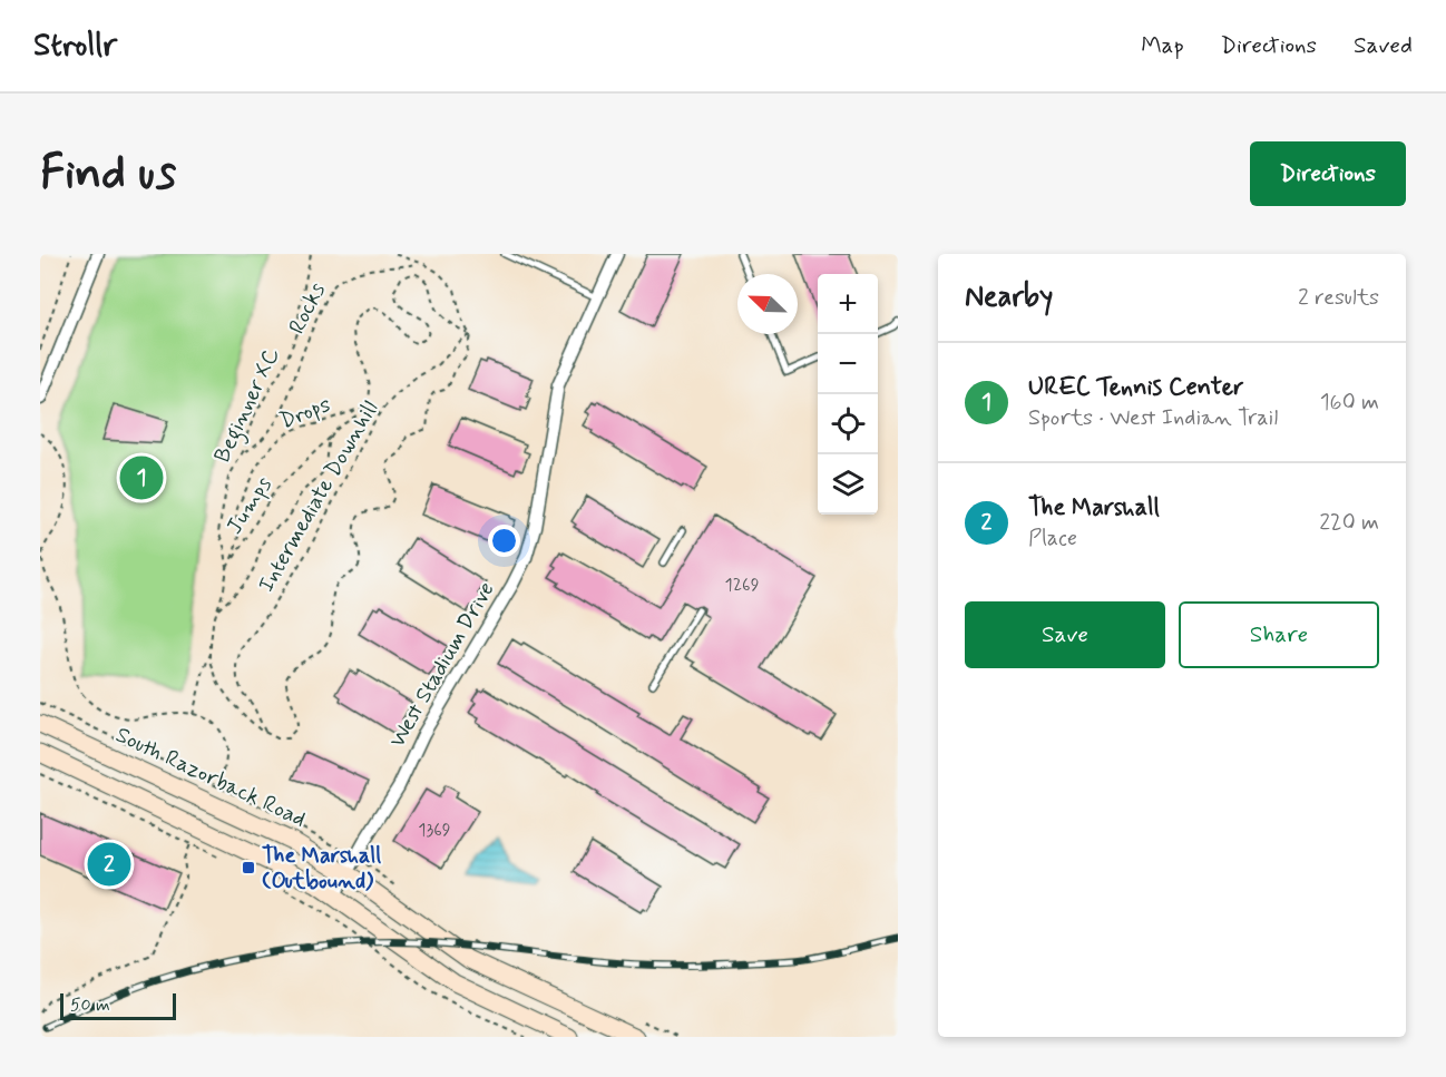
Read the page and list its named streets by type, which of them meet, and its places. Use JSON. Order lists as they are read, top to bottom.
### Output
{
  "streets": {
    "main road": ["South Razorback Road"],
    "street": ["West Stadium Drive"],
    "path": [
      "Rocks",
      "Beginner XC",
      "Drops",
      "Intermediate Downhill",
      "Jumps"
    ]
  },
  "crossings": [
    ["Rocks", "Beginner XC"],
    ["Beginner XC", "Drops"],
    ["Beginner XC", "Intermediate Downhill"],
    ["Beginner XC", "Jumps"],
    ["Drops", "Jumps"],
    ["West Stadium Drive", "South Razorback Road"]
  ],
  "places": {
    "transit": ["The Marshall (Outbound)"]
  },
  "house_numbers": ["1269", "1369"],
  "scale_bar": "50 m",
  "north": "top left",
  "page": {
    "header": "Strollr",
    "nav": ["Map", "Directions", "Saved"],
    "buttons": [
      "Directions",
      ["Save", "Share"]
    ],
    "title": "Find us",
    "heading": ["Nearby", "2 results"],
    "map_buttons": ["+", "−"],
    "list": [
      {
        "mark": "1",
        "name": "UREC Tennis Center",
        "note": "Sports · West Indian Trail",
        "value": "160 m"
      },
      {
        "mark": "2",
        "name": "The Marshall",
        "note": "Place",
        "value": "220 m"
      }
    ],
    "pins": ["1", "2"],
    "scale": "50 m"
  }
}
